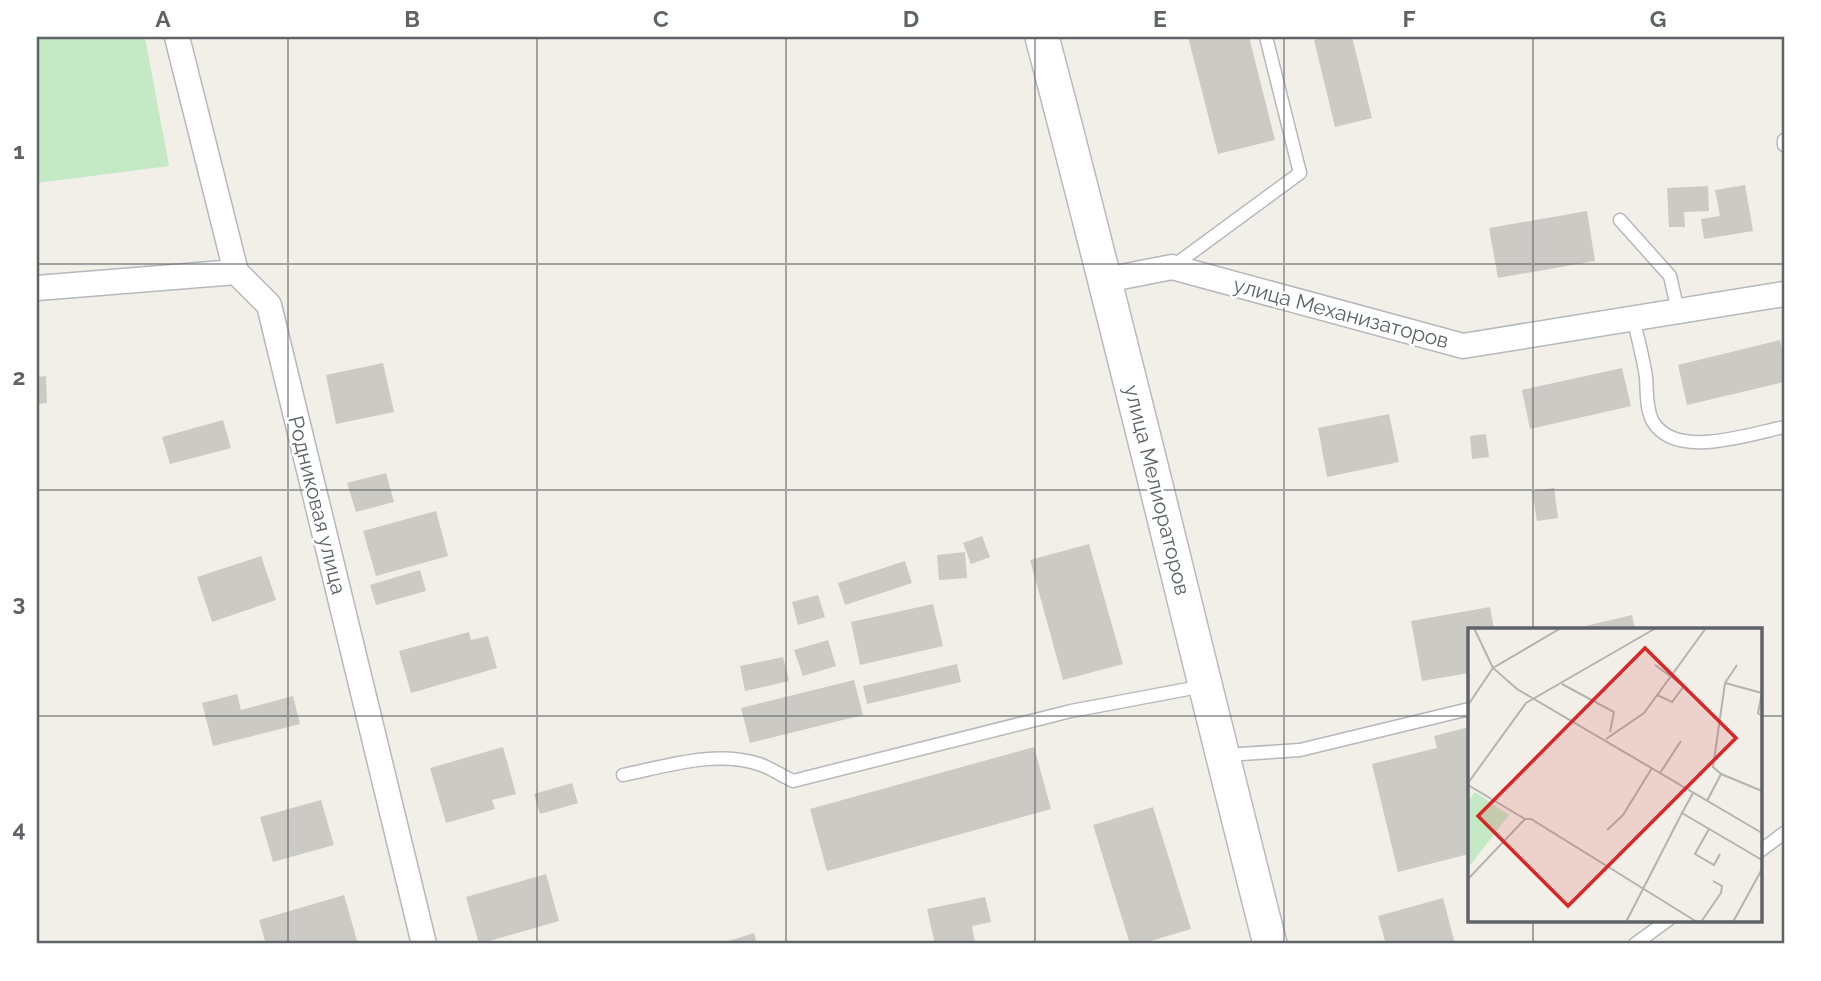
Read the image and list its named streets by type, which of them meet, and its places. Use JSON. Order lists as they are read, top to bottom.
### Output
{
  "streets": {
    "street": ["улица Механизаторов", "улица Мелиораторов", "Родниковая улица"]
  },
  "crossings": [
    ["улица Механизаторов", "улица Мелиораторов"]
  ],
  "grid": {
    "columns": [
      "A",
      "B",
      "C",
      "D",
      "E",
      "F",
      "G"
    ],
    "rows": [
      "1",
      "2",
      "3",
      "4"
    ]
  }
}
